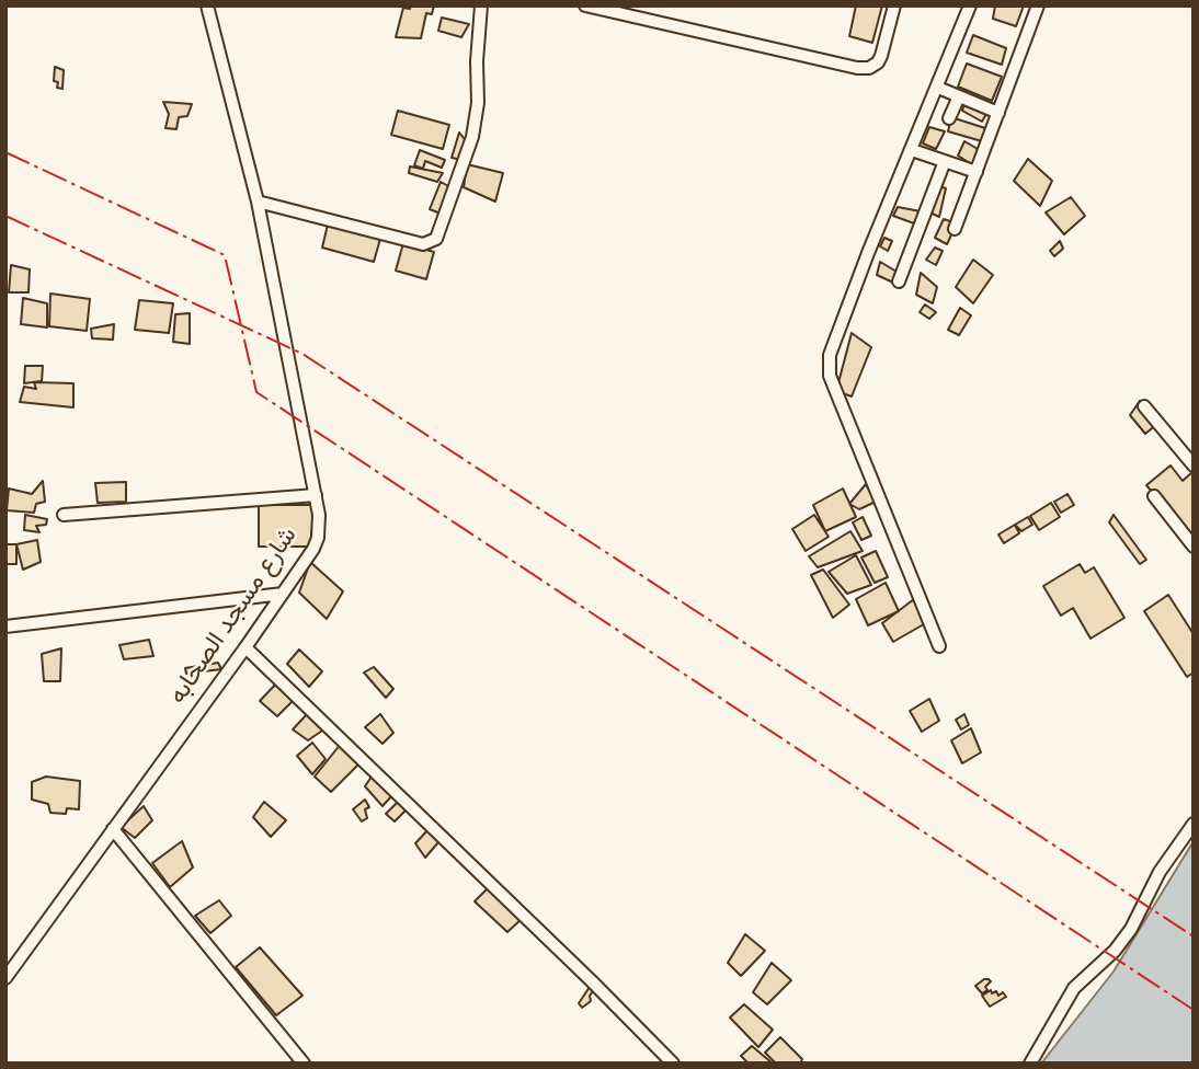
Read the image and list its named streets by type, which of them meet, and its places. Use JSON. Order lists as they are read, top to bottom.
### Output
{
  "streets": {
    "street": ["شارع مسجد الصحابه"]
  }
}
